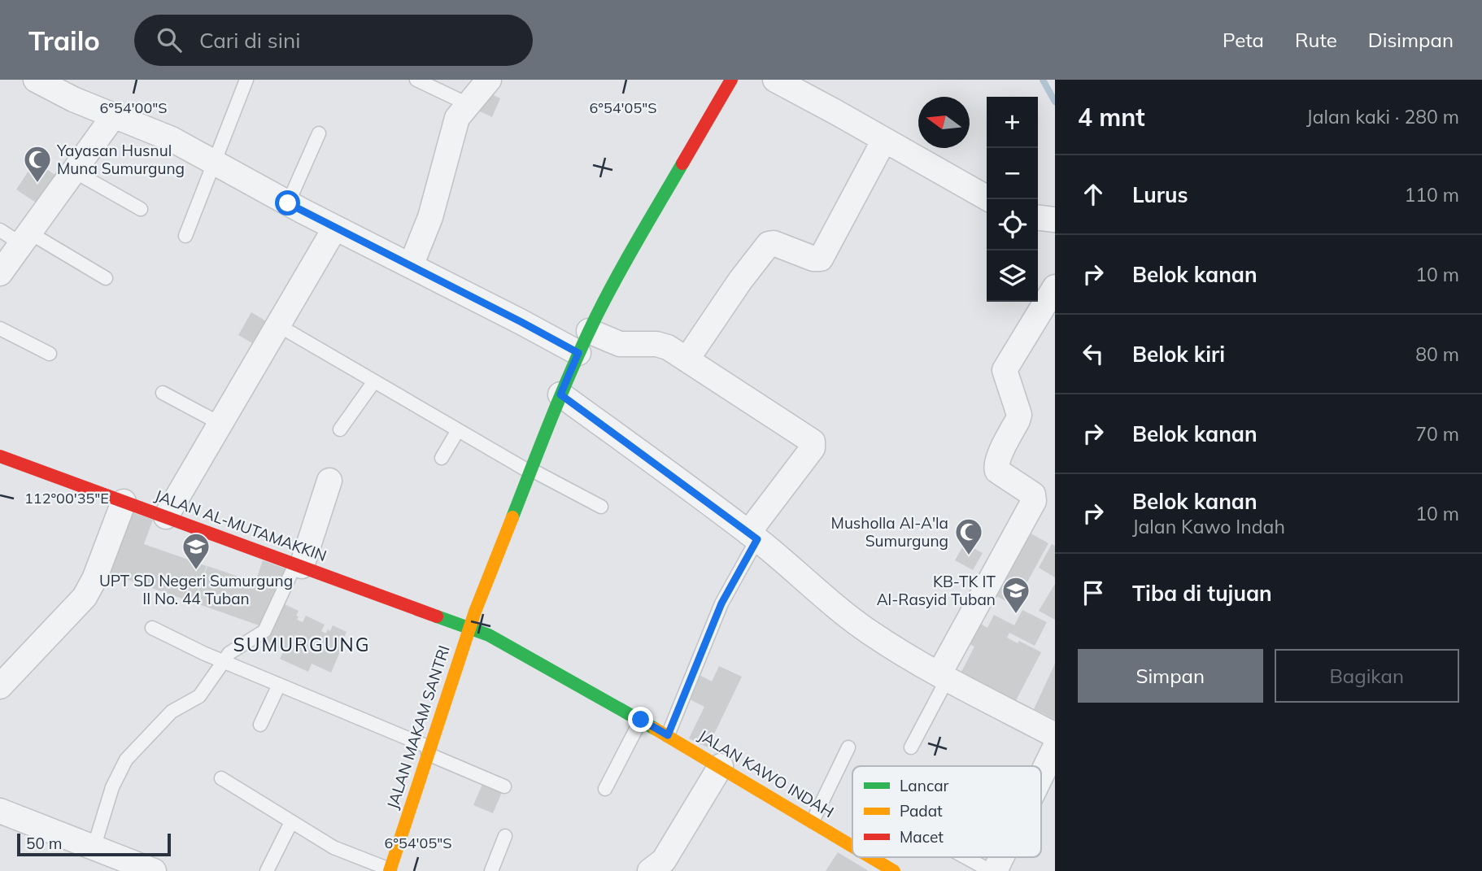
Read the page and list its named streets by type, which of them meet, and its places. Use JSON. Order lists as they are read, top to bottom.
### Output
{
  "streets": {
    "street": ["JALAN AL-MUTAMAKKIN", "JALAN MAKAM SANTRI", "JALAN KAWO INDAH"]
  },
  "crossings": [
    ["JALAN AL-MUTAMAKKIN", "JALAN MAKAM SANTRI"],
    ["JALAN AL-MUTAMAKKIN", "JALAN KAWO INDAH"],
    ["JALAN MAKAM SANTRI", "JALAN KAWO INDAH"]
  ],
  "districts": ["SUMURGUNG"],
  "places": {
    "mosque": ["Yayasan Husnul Muna Sumurgung", "Musholla Al-A'la Sumurgung"],
    "school or university": ["UPT SD Negeri Sumurgung II No. 44 Tuban", "KB-TK IT Al-Rasyid Tuban"]
  },
  "legend": ["Lancar", "Padat", "Macet"],
  "scale_bar": "50 m",
  "north": "left",
  "page": {
    "header": "Trailo",
    "search": "Cari di sini",
    "nav": ["Peta", "Rute", "Disimpan"],
    "heading": ["4 mnt", "Jalan kaki · 280 m"],
    "map_buttons": ["+", "−"],
    "list": [
      ["Lurus", "110 m"],
      ["Belok kanan", "10 m"],
      ["Belok kiri", "80 m"],
      ["Belok kanan", "70 m"],
      ["Belok kanan", "Jalan Kawo Indah", "10 m"],
      "Tiba di tujuan"
    ],
    "buttons": ["Simpan", "Bagikan"],
    "scale": "50 m"
  },
  "coordinates": ["6°54'00\"S", "6°54'05\"S", "112°00'35\"E"]
}
